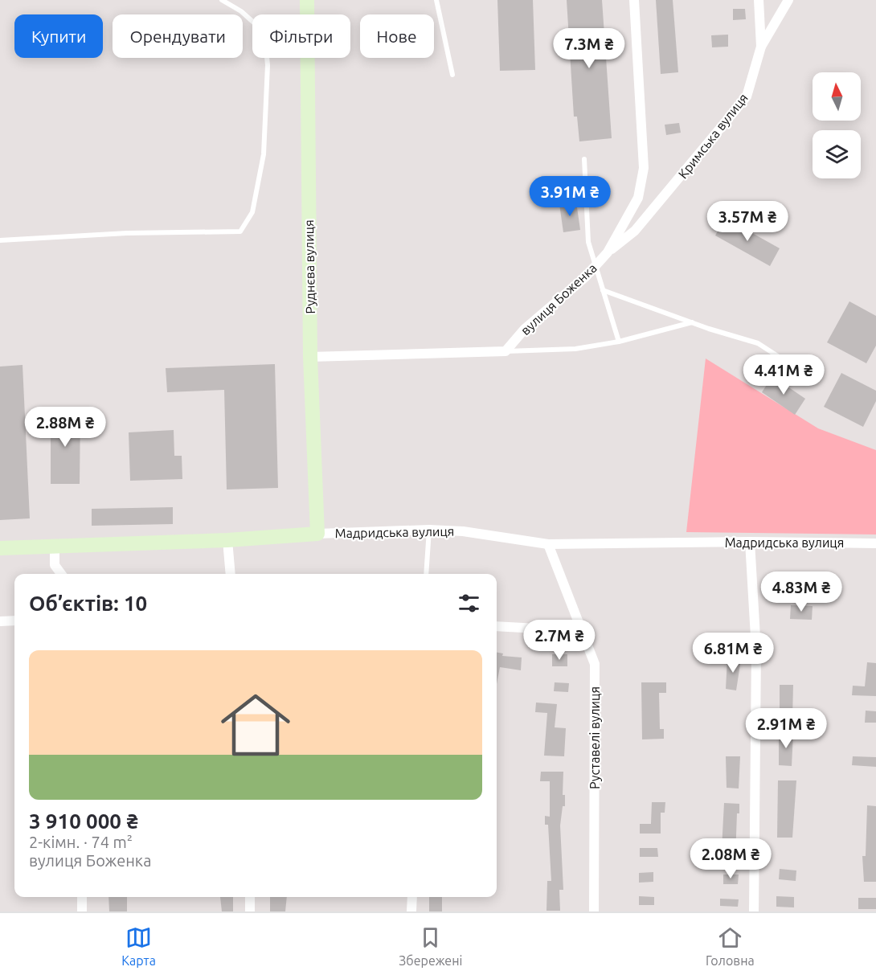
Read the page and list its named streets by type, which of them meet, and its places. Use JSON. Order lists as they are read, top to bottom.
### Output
{
  "streets": {
    "street": [
      "Кримська вулиця",
      "Руднєва вулиця",
      "вулиця Боженка",
      "Мадридська вулиця",
      "Руставелі вулиця"
    ]
  },
  "crossings": [
    ["Кримська вулиця", "вулиця Боженка"],
    ["Руднєва вулиця", "Мадридська вулиця"],
    ["Мадридська вулиця", "Руставелі вулиця"]
  ],
  "north": "top",
  "page": {
    "chip": [
      "Купити",
      "Орендувати",
      "Фільтри",
      "Нове"
    ],
    "price": [
      "7.3M ₴",
      "3.91M ₴",
      "3.57M ₴",
      "4.41M ₴",
      "2.88M ₴",
      "4.83M ₴",
      "2.7M ₴",
      "6.81M ₴",
      "2.91M ₴",
      "2.08M ₴"
    ],
    "heading": "Об’єктів: 10",
    "list": [
      {
        "name": "3 910 000 ₴",
        "note": "2-кімн. · 74 m² · вулиця Боженка"
      }
    ],
    "tabs": ["Карта", "Збережені", "Головна"]
  }
}
